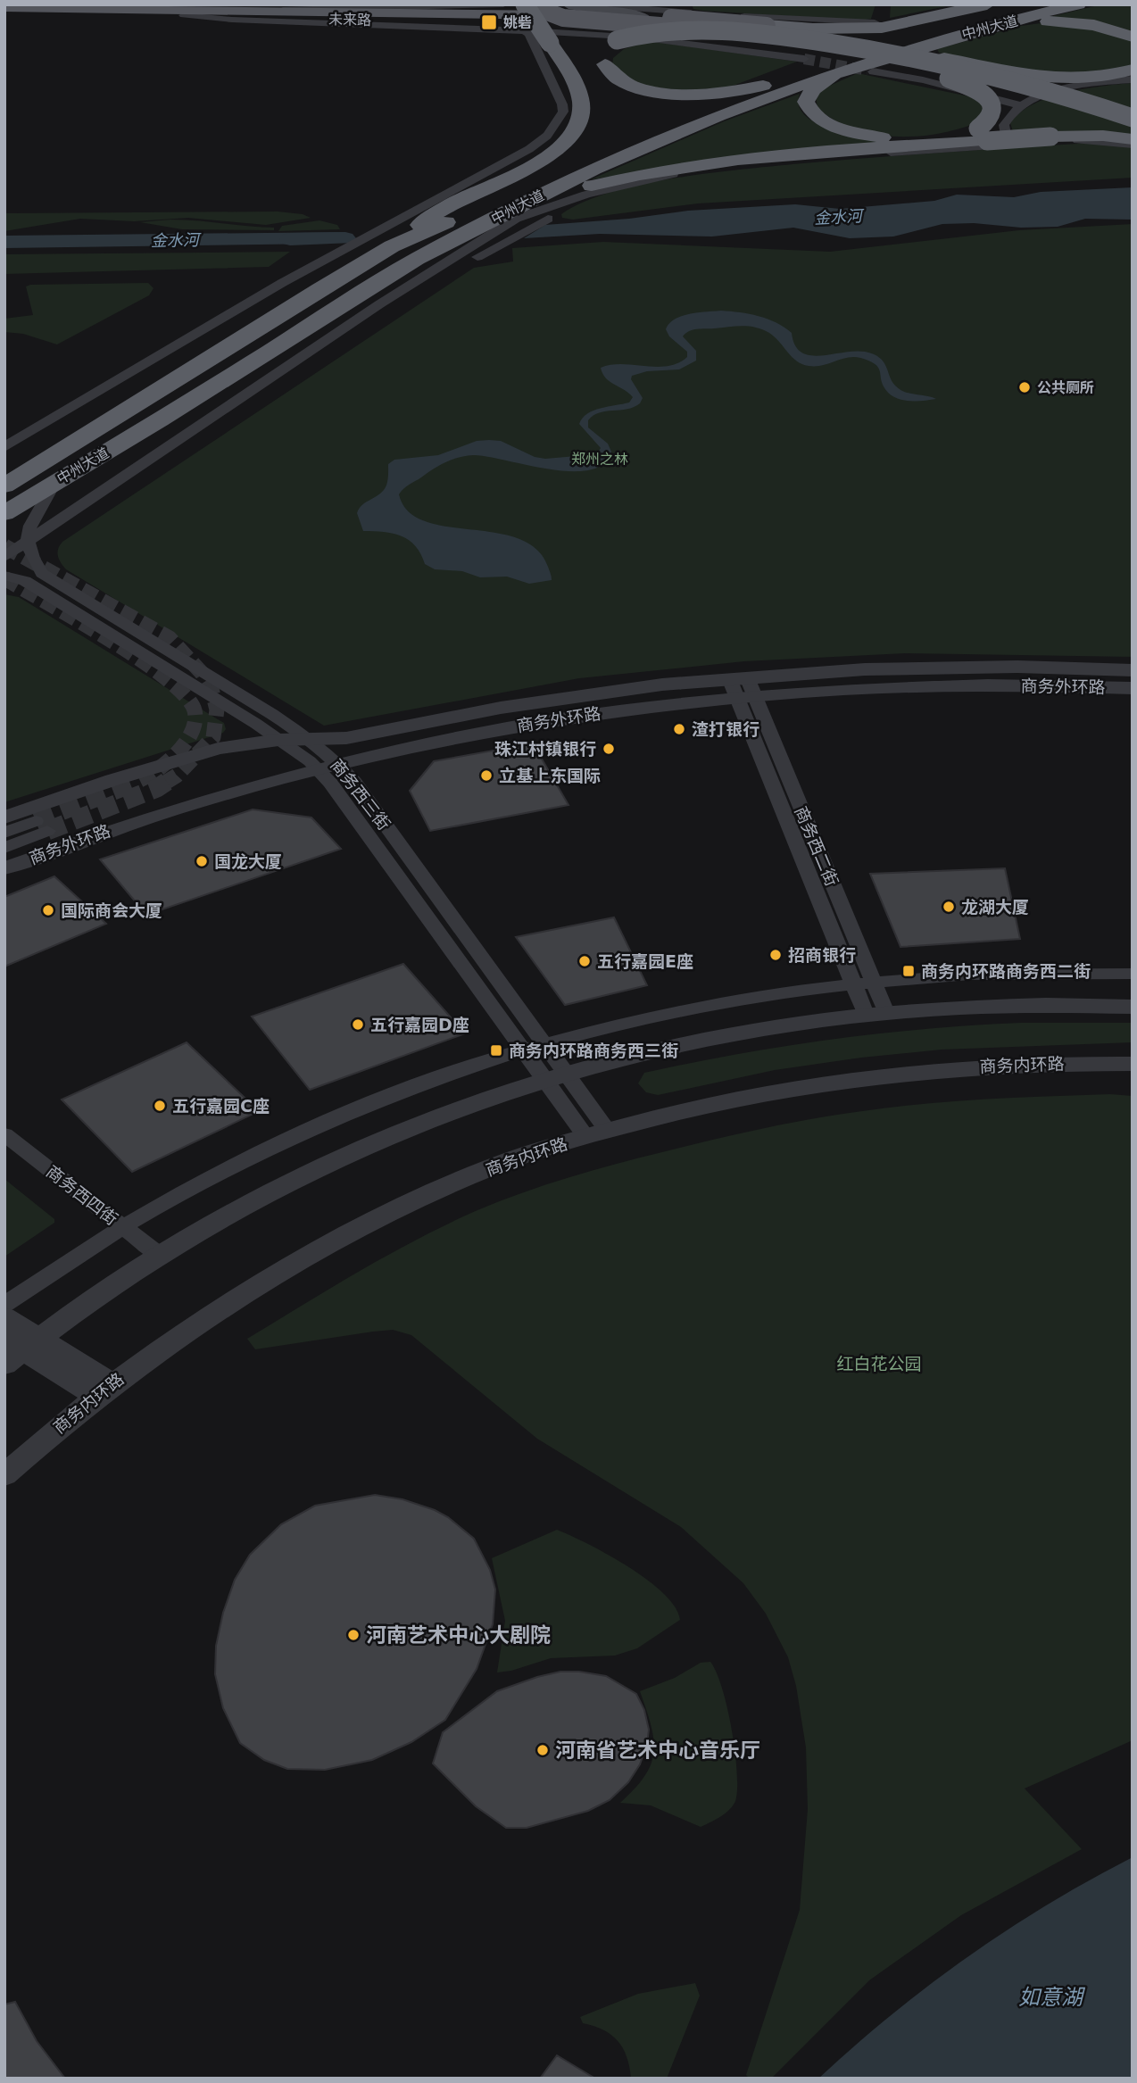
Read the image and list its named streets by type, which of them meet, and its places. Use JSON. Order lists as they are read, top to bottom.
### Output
{
  "streets": {
    "highway": ["中州大道"],
    "main road": ["未来路"],
    "street": [
      "商务外环路",
      "商务西三街",
      "商务西二街",
      "商务内环路",
      "商务西四街"
    ]
  },
  "crossings": [
    ["商务外环路", "商务西三街"],
    ["商务外环路", "商务西二街"],
    ["商务西三街", "商务内环路"]
  ],
  "water": ["金水河", "如意湖"],
  "parks": ["郑州之林", "红白花公园"],
  "places": {
    "transit": ["姚砦", "商务内环路商务西二街", "商务内环路商务西三街"],
    "other": [
      "公共厕所",
      "渣打银行",
      "珠江村镇银行",
      "立基上东国际",
      "国龙大厦",
      "龙湖大厦",
      "国际商会大厦",
      "招商银行",
      "五行嘉园E座",
      "五行嘉园D座",
      "五行嘉园C座",
      "河南艺术中心大剧院",
      "河南省艺术中心音乐厅"
    ]
  }
}
